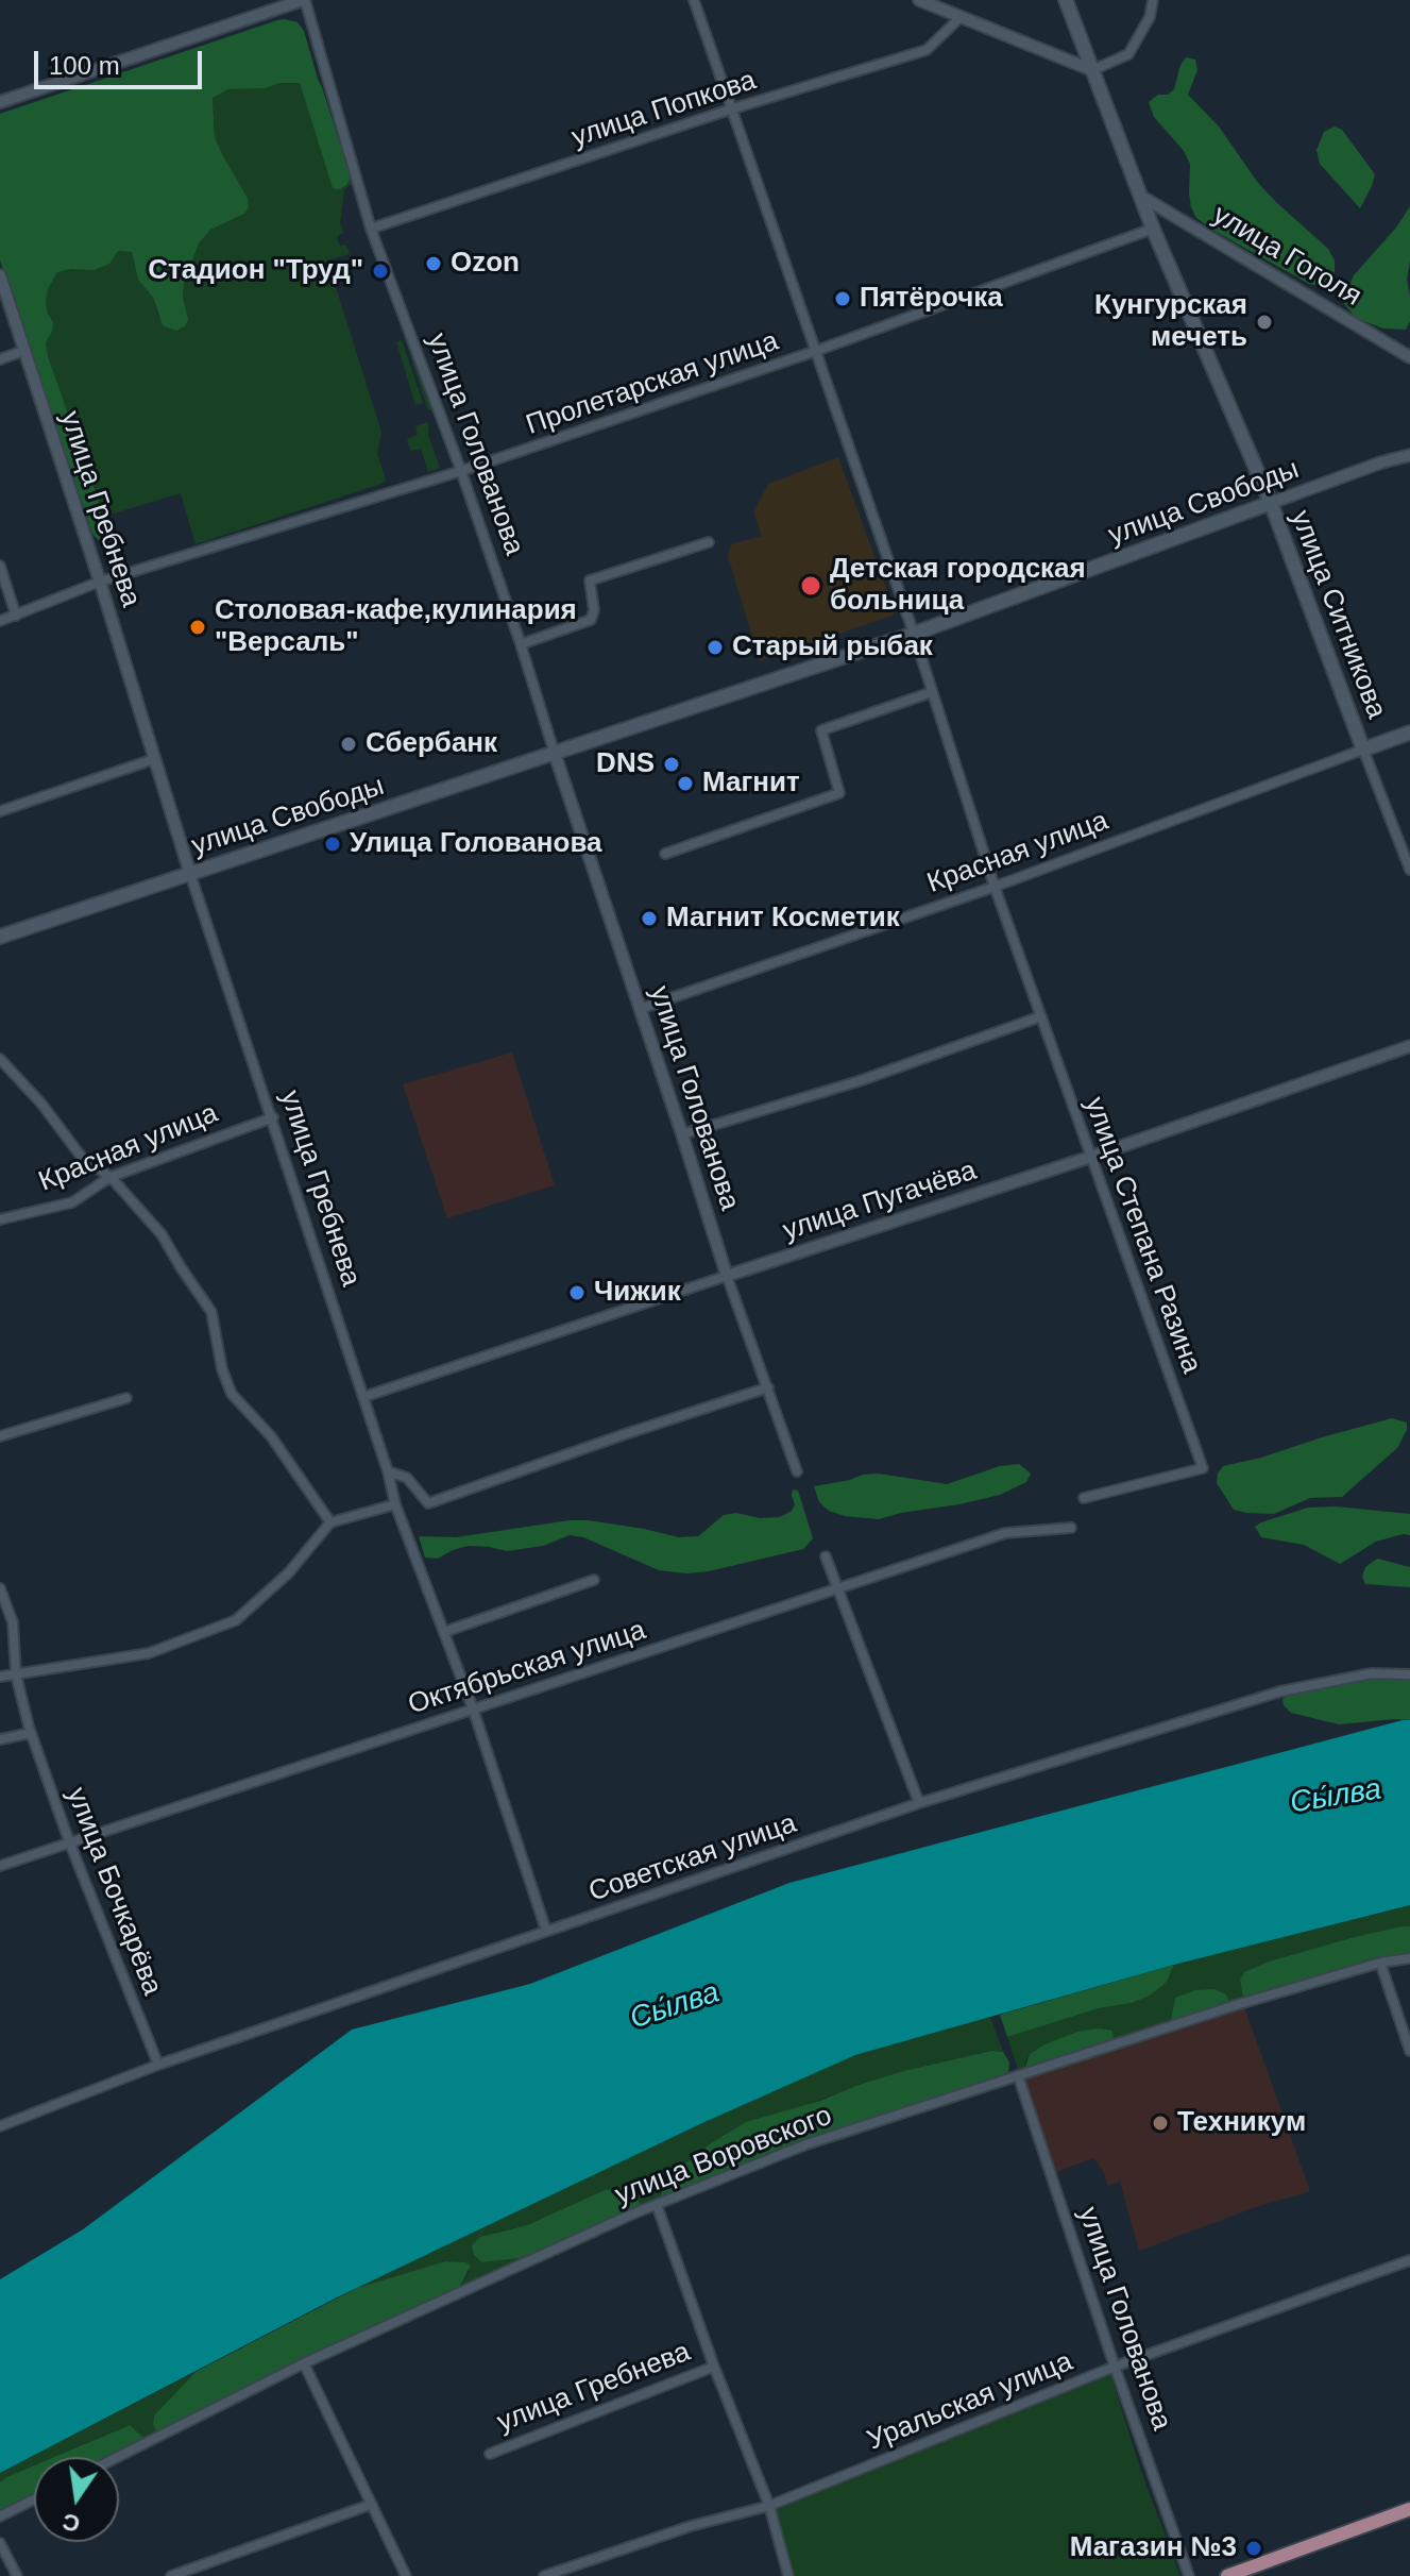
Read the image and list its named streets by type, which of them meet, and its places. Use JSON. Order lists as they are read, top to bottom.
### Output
{
  "streets": {
    "main road": ["улица Свободы", "улица Ситникова", "Красная улица"],
    "street": [
      "улица Попкова",
      "улица Гоголя",
      "Пролетарская улица",
      "улица Голованова",
      "улица Гребнева",
      "улица Пугачёва",
      "улица Степана Разина",
      "Октябрьская улица",
      "Советская улица",
      "улица Бочкарёва",
      "улица Воровского",
      "Уральская улица"
    ]
  },
  "crossings": [
    ["улица Попкова", "улица Голованова"],
    ["улица Попкова", "улица Степана Разина"],
    ["улица Гоголя", "улица Ситникова"],
    ["Пролетарская улица", "улица Голованова"],
    ["Пролетарская улица", "улица Гребнева"],
    ["Пролетарская улица", "улица Ситникова"],
    ["Пролетарская улица", "улица Степана Разина"],
    ["улица Голованова", "улица Свободы"],
    ["улица Голованова", "Красная улица"],
    ["улица Голованова", "улица Пугачёва"],
    ["улица Голованова", "улица Воровского"],
    ["улица Голованова", "Уральская улица"],
    ["улица Свободы", "улица Гребнева"],
    ["улица Свободы", "улица Ситникова"],
    ["улица Свободы", "улица Степана Разина"],
    ["улица Гребнева", "Красная улица"],
    ["улица Гребнева", "улица Пугачёва"],
    ["улица Гребнева", "Октябрьская улица"],
    ["улица Гребнева", "Советская улица"],
    ["улица Гребнева", "улица Воровского"],
    ["улица Гребнева", "Уральская улица"],
    ["улица Ситникова", "Красная улица"],
    ["Красная улица", "улица Степана Разина"],
    ["улица Пугачёва", "улица Степана Разина"],
    ["Октябрьская улица", "улица Бочкарёва"],
    ["Советская улица", "улица Бочкарёва"]
  ],
  "water": ["Сы́лва"],
  "places": [
    "Ozon",
    "Стадион \"Труд\"",
    "Пятёрочка",
    "Кунгурская мечеть",
    "Детская городская больница",
    "Столовая-кафе,кулинария \"Версаль\"",
    "Старый рыбак",
    "Сбербанк",
    "DNS",
    "Магнит",
    "Улица Голованова",
    "Магнит Косметик",
    "Чижик",
    "Техникум",
    "Магазин №3"
  ],
  "scale_bar": "100 m",
  "north": "bottom"
}
